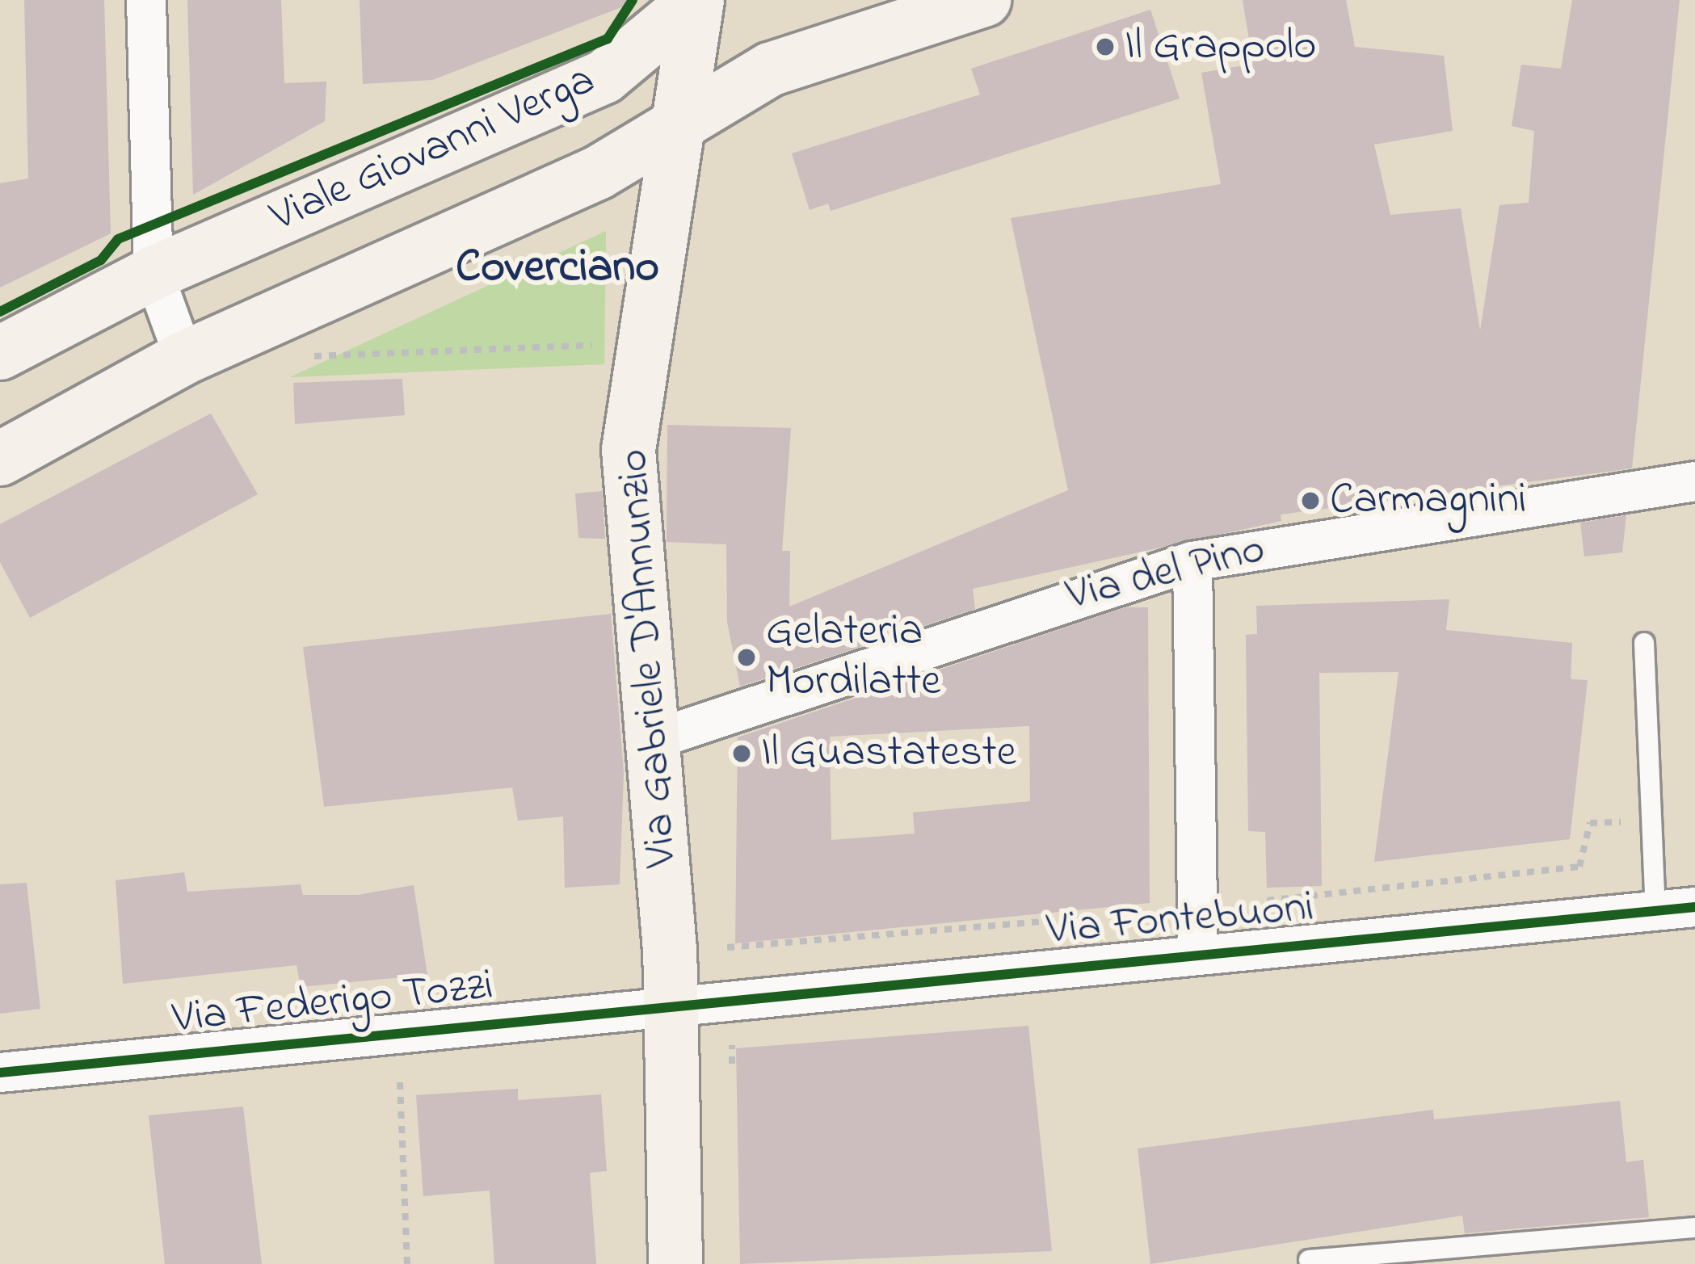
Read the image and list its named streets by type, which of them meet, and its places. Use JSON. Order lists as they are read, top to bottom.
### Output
{
  "streets": {
    "main road": ["Viale Giovanni Verga", "Via Gabriele D'Annunzio"],
    "street": ["Via del Pino", "Via Fontebuoni", "Via Federigo Tozzi"]
  },
  "crossings": [
    ["Viale Giovanni Verga", "Via Gabriele D'Annunzio"],
    ["Via del Pino", "Via Gabriele D'Annunzio"],
    ["Via Gabriele D'Annunzio", "Via Fontebuoni"],
    ["Via Gabriele D'Annunzio", "Via Federigo Tozzi"],
    ["Via Fontebuoni", "Via Federigo Tozzi"]
  ],
  "districts": ["Coverciano"],
  "places": [
    "Il Grappolo",
    "Carmagnini",
    "Gelateria Mordilatte",
    "Il Guastateste"
  ]
}
